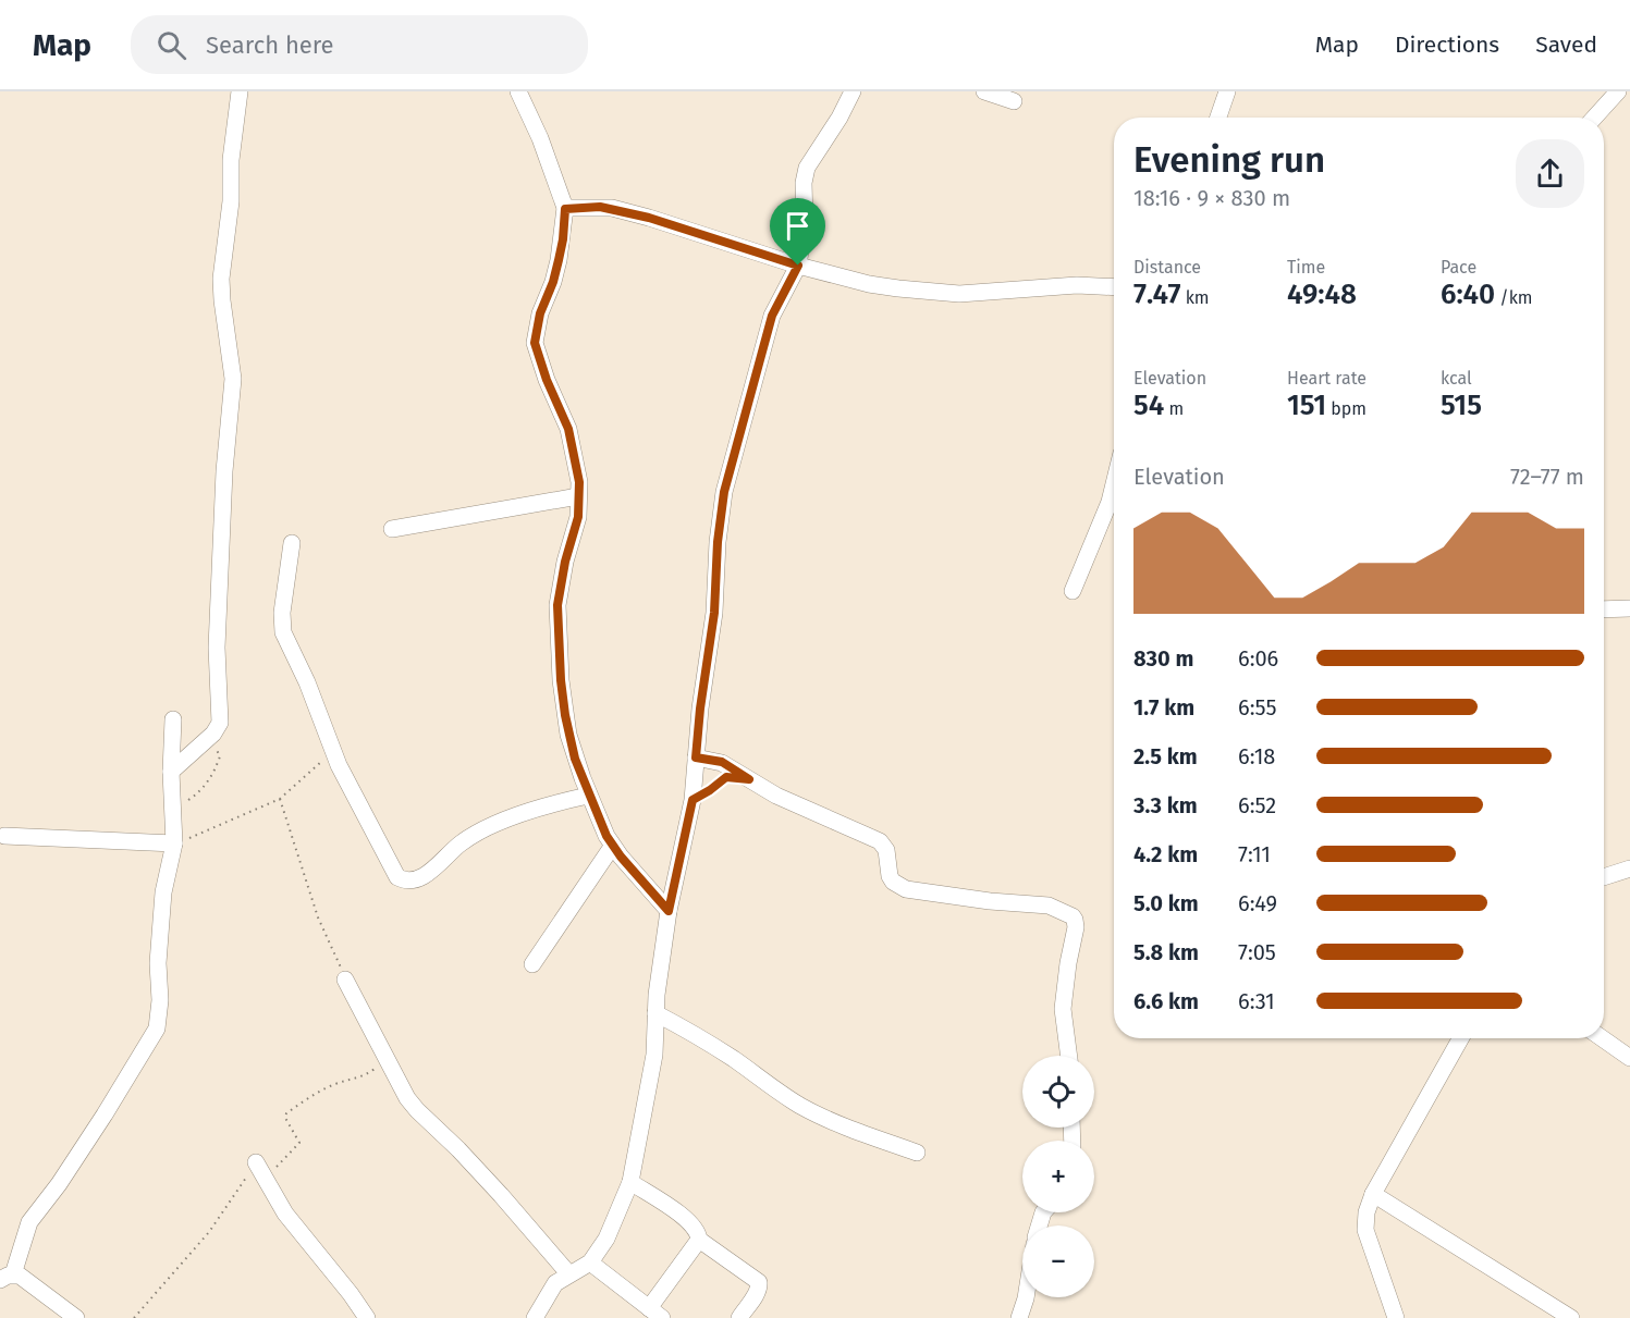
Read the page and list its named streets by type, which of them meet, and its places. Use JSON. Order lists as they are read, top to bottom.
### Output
{
  "page": {
    "header": "Map",
    "search": "Search here",
    "nav": ["Map", "Directions", "Saved"],
    "heading": ["Evening run", "18:16 · 9 × 830 m"],
    "stats": [
      ["Distance", "7.47 km"],
      ["Time", "49:48"],
      ["Pace", "6:40 /km"],
      ["Elevation", "54 m"],
      ["Heart rate", "151 bpm"],
      ["kcal", "515"]
    ],
    "chart": ["Elevation", "72–77 m"],
    "list": [
      {
        "name": "830 m",
        "note": "6:06"
      },
      {
        "name": "1.7 km",
        "note": "6:55"
      },
      {
        "name": "2.5 km",
        "note": "6:18"
      },
      {
        "name": "3.3 km",
        "note": "6:52"
      },
      {
        "name": "4.2 km",
        "note": "7:11"
      },
      {
        "name": "5.0 km",
        "note": "6:49"
      },
      {
        "name": "5.8 km",
        "note": "7:05"
      },
      {
        "name": "6.6 km",
        "note": "6:31"
      }
    ],
    "map_buttons": ["+", "−"]
  }
}
